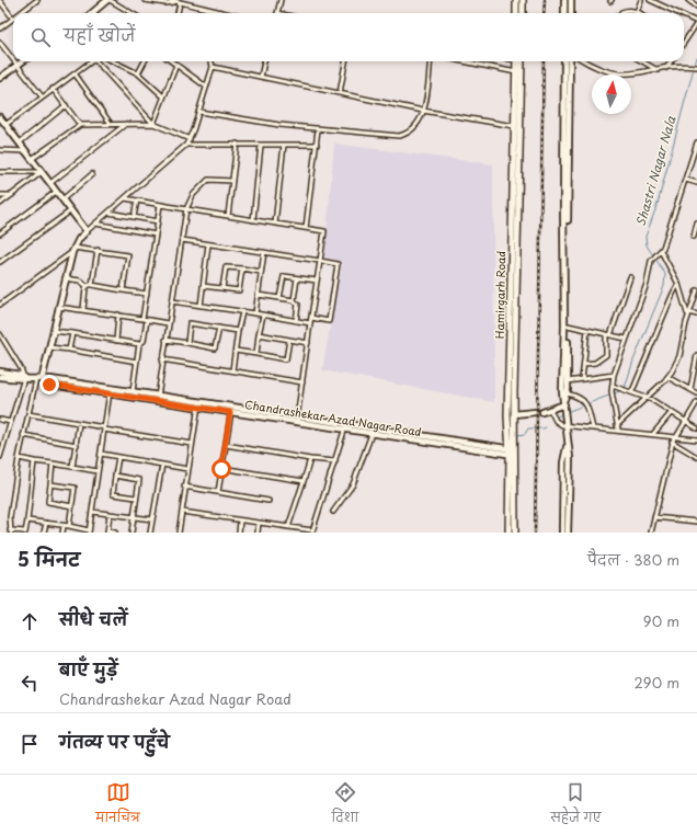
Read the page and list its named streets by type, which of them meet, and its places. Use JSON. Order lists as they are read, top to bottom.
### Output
{
  "streets": {
    "main road": ["Hamirgarh Road"],
    "street": ["Chandrashekar Azad Nagar Road"]
  },
  "crossings": [
    ["Hamirgarh Road", "Chandrashekar Azad Nagar Road"]
  ],
  "water": ["Shastri Nagar Nala"],
  "north": "top",
  "page": {
    "search": "यहाँ खोजें",
    "heading": ["5 मिनट", "पैदल · 380 m"],
    "list": [
      ["सीधे चलें", "90 m"],
      ["बाएँ मुड़ें", "Chandrashekar Azad Nagar Road", "290 m"],
      "गंतव्य पर पहुँचे"
    ],
    "nav": ["मानचित्र", "दिशा", "सहेजे गए"]
  }
}
